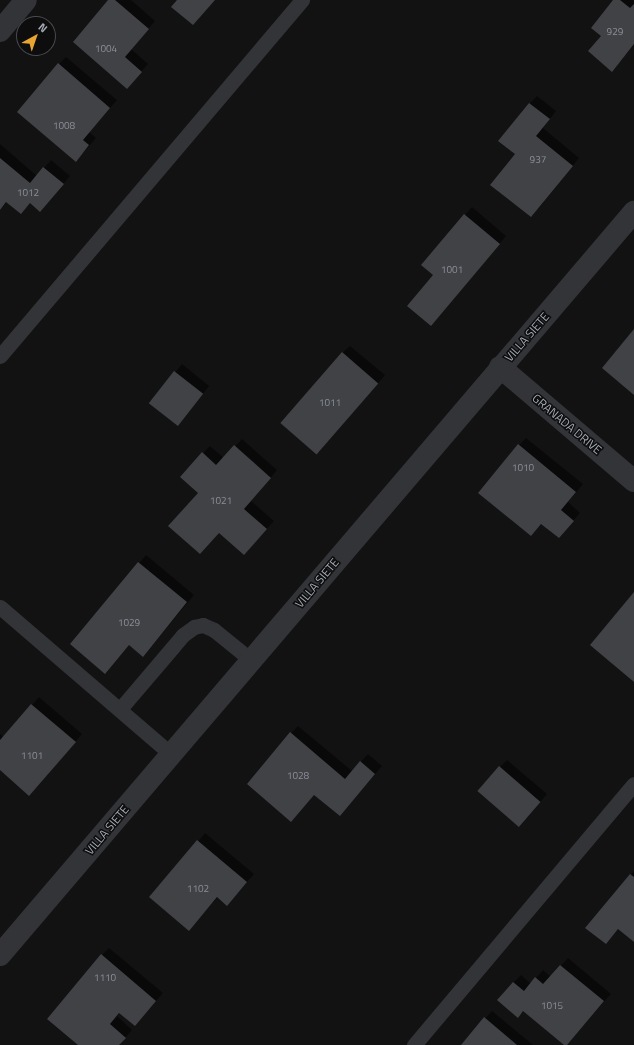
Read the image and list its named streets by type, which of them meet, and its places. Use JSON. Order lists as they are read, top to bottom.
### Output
{
  "streets": {
    "street": ["VILLA SIETE", "GRANADA DRIVE"]
  },
  "crossings": [
    ["VILLA SIETE", "GRANADA DRIVE"]
  ],
  "house_numbers": [
    "929",
    "1004",
    "1008",
    "937",
    "1012",
    "1001",
    "1011",
    "1010",
    "1021",
    "1029",
    "1101",
    "1028",
    "1102",
    "1110",
    "1015"
  ],
  "north": "top right"
}
